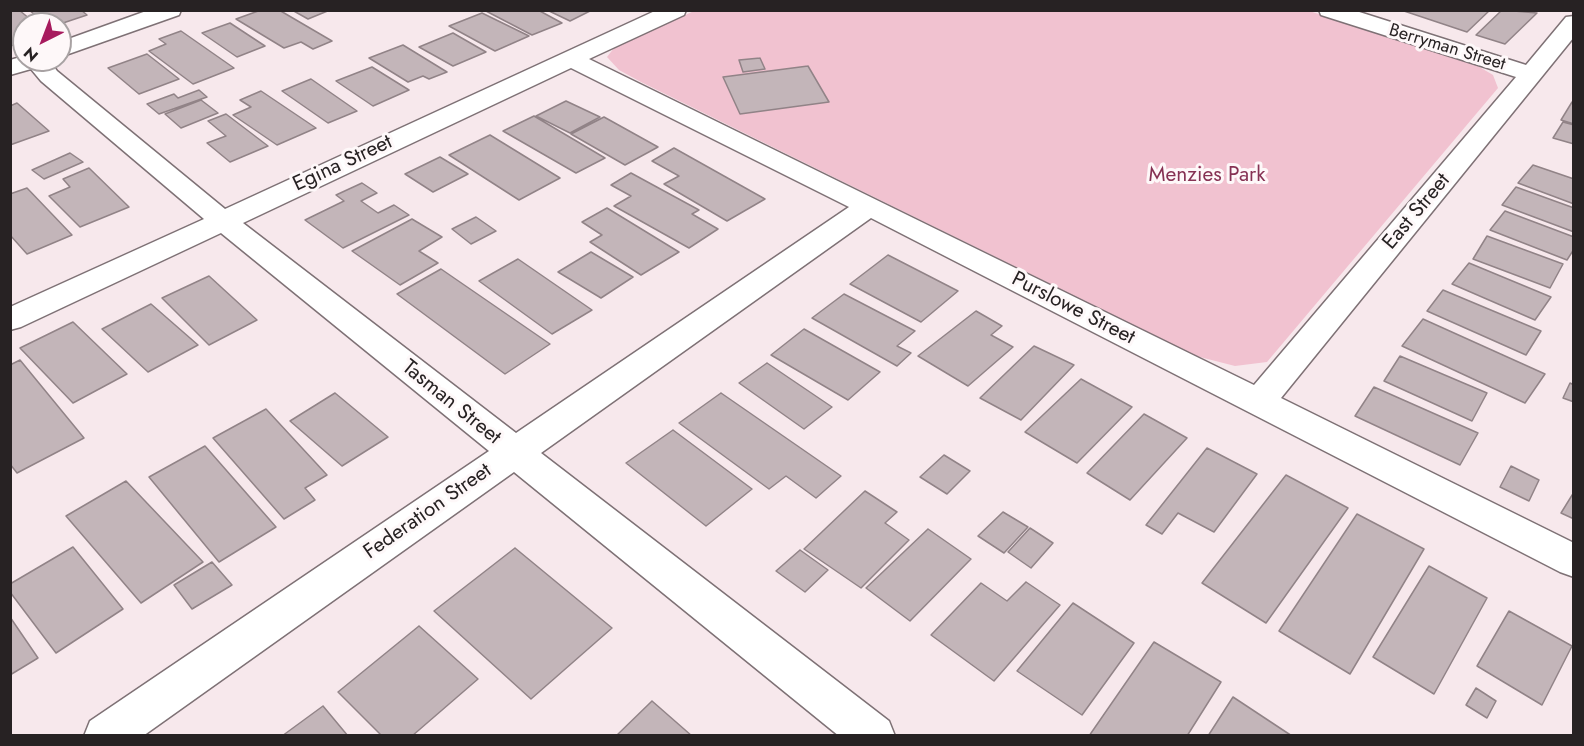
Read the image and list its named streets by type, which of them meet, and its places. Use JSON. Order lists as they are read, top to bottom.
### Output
{
  "streets": {
    "street": [
      "Berryman Street",
      "Egina Street",
      "East Street",
      "Purslowe Street",
      "Tasman Street",
      "Federation Street"
    ]
  },
  "crossings": [
    ["Berryman Street", "East Street"],
    ["Egina Street", "Purslowe Street"],
    ["Egina Street", "Tasman Street"],
    ["East Street", "Purslowe Street"],
    ["Purslowe Street", "Federation Street"],
    ["Tasman Street", "Federation Street"]
  ],
  "parks": ["Menzies Park"],
  "north": "bottom left"
}
